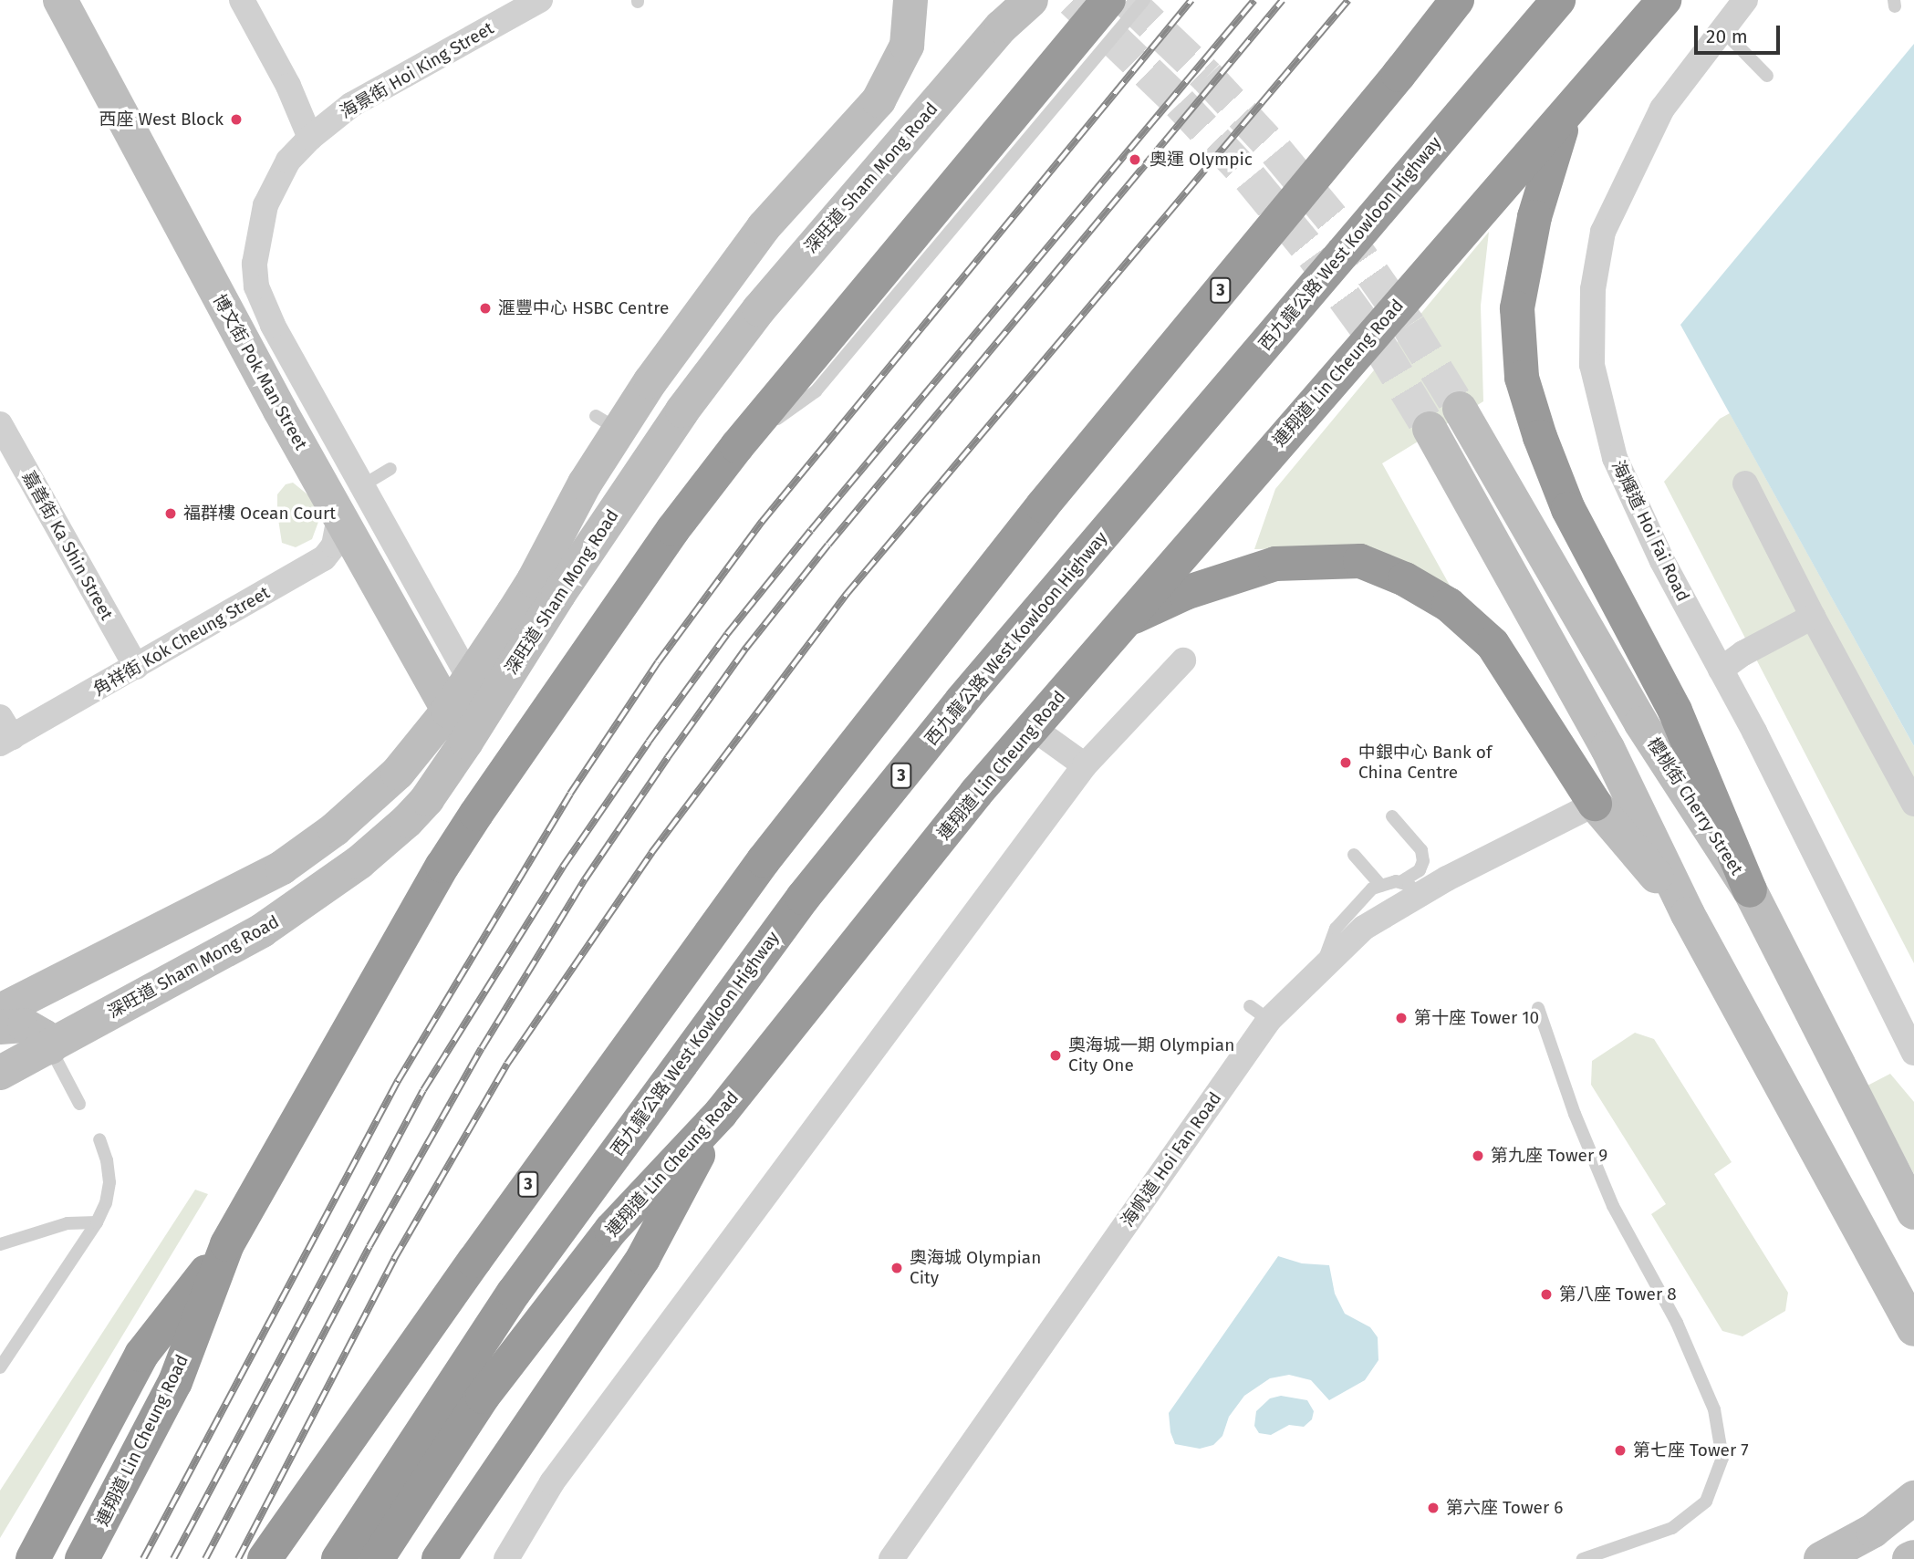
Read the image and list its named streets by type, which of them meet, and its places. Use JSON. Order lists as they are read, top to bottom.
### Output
{
  "streets": {
    "highway": ["西九龍公路 West Kowloon Highway", "3", "連翔道 Lin Cheung Road"],
    "main road": ["深旺道 Sham Mong Road", "博文街 Pok Man Street", "櫻桃街 Cherry Street"],
    "street": [
      "海景街 Hoi King Street",
      "海輝道 Hoi Fai Road",
      "嘉善街 Ka Shin Street",
      "角祥街 Kok Cheung Street",
      "海帆道 Hoi Fan Road"
    ]
  },
  "crossings": [
    ["海景街 Hoi King Street", "博文街 Pok Man Street"],
    ["深旺道 Sham Mong Road", "博文街 Pok Man Street"],
    ["博文街 Pok Man Street", "角祥街 Kok Cheung Street"],
    ["嘉善街 Ka Shin Street", "角祥街 Kok Cheung Street"]
  ],
  "places": [
    "西座 West Block",
    "奧運 Olympic",
    "滙豐中心 HSBC Centre",
    "福群樓 Ocean Court",
    "中銀中心 Bank of China Centre",
    "第十座 Tower 10",
    "奧海城一期 Olympian City One",
    "第九座 Tower 9",
    "奧海城 Olympian City",
    "第八座 Tower 8",
    "第七座 Tower 7",
    "第六座 Tower 6"
  ],
  "scale_bar": "20 m"
}
